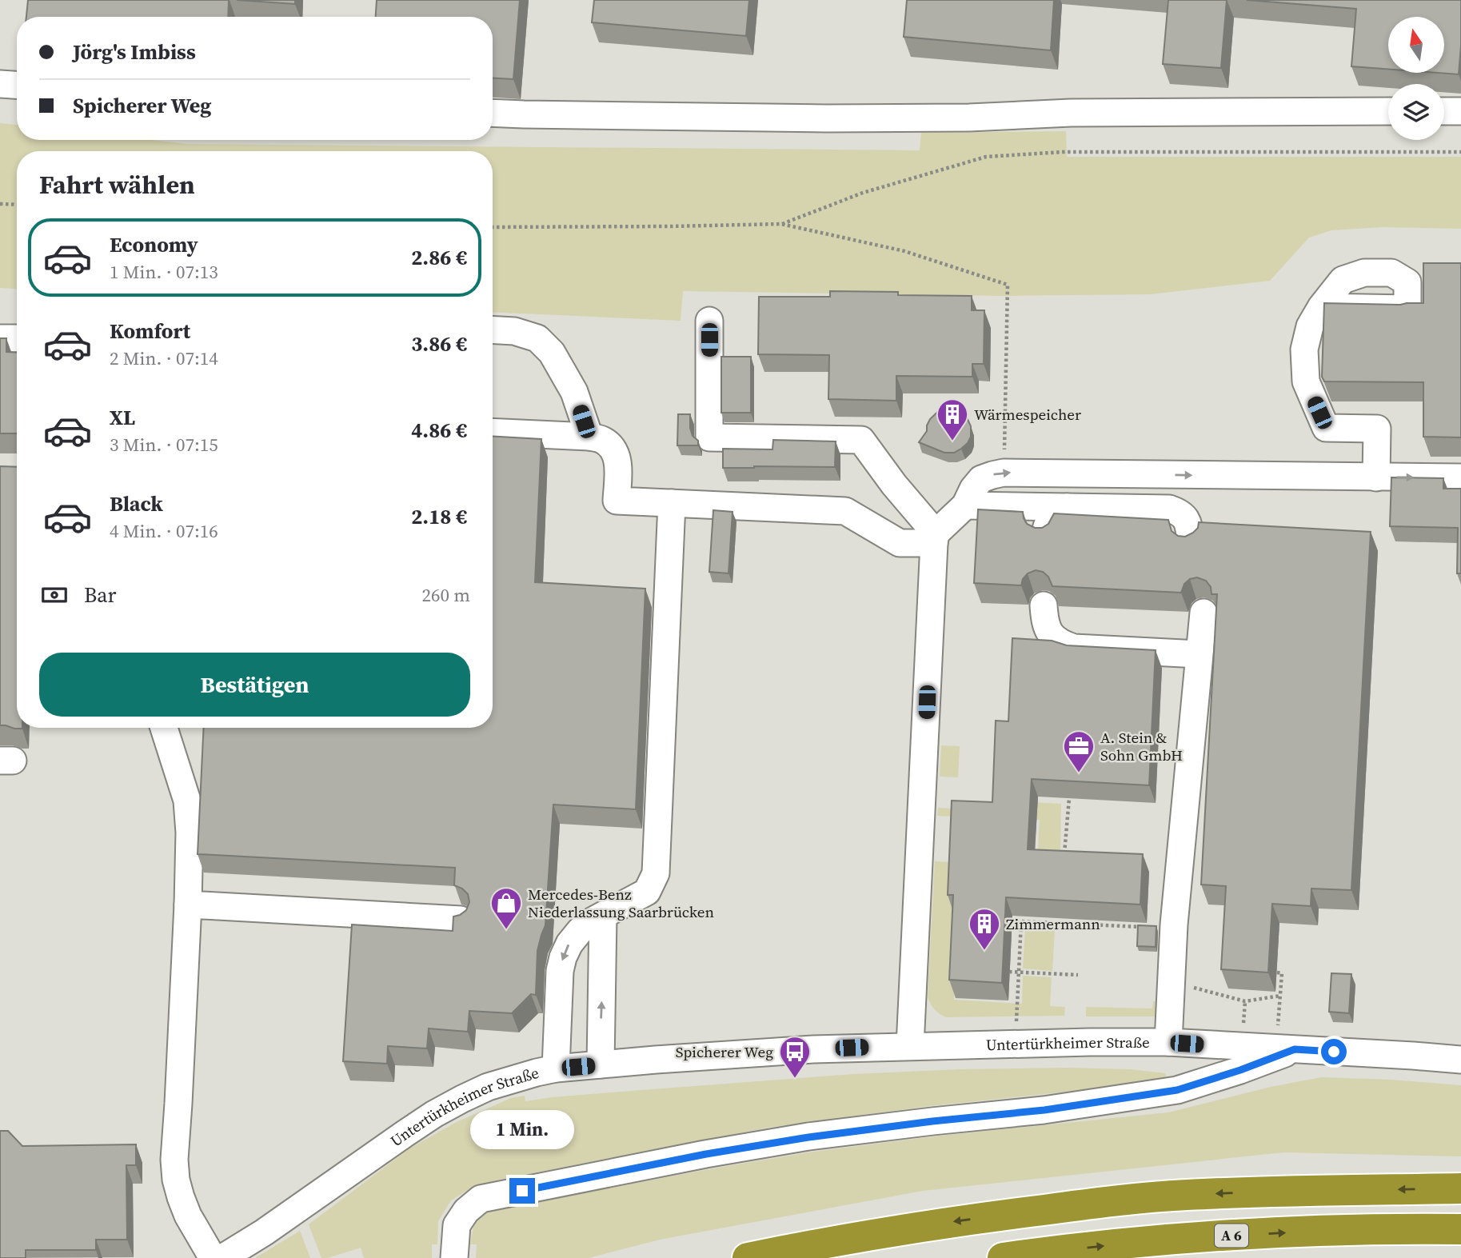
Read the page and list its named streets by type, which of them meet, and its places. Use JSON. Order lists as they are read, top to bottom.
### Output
{
  "streets": {
    "highway": ["A 6"],
    "street": ["Untertürkheimer Straße"]
  },
  "places": {
    "building": ["Wärmespeicher", "Zimmermann"],
    "office": ["A. Stein & Sohn GmbH"],
    "shop": ["Mercedes-Benz Niederlassung Saarbrücken"],
    "bus stop": ["Spicherer Weg"]
  },
  "north": "top",
  "page": {
    "banner": ["Jörg's Imbiss", "Spicherer Weg"],
    "heading": "Fahrt wählen",
    "list": [
      {
        "name": "Economy",
        "note": "1 Min. · 07:13",
        "value": "2.86 €"
      },
      {
        "name": "Komfort",
        "note": "2 Min. · 07:14",
        "value": "3.86 €"
      },
      {
        "name": "XL",
        "note": "3 Min. · 07:15",
        "value": "4.86 €"
      },
      {
        "name": "Black",
        "note": "4 Min. · 07:16",
        "value": "2.18 €"
      }
    ],
    "pay": ["Bar", "260 m"],
    "buttons": "Bestätigen",
    "bubble": "1 Min."
  }
}
